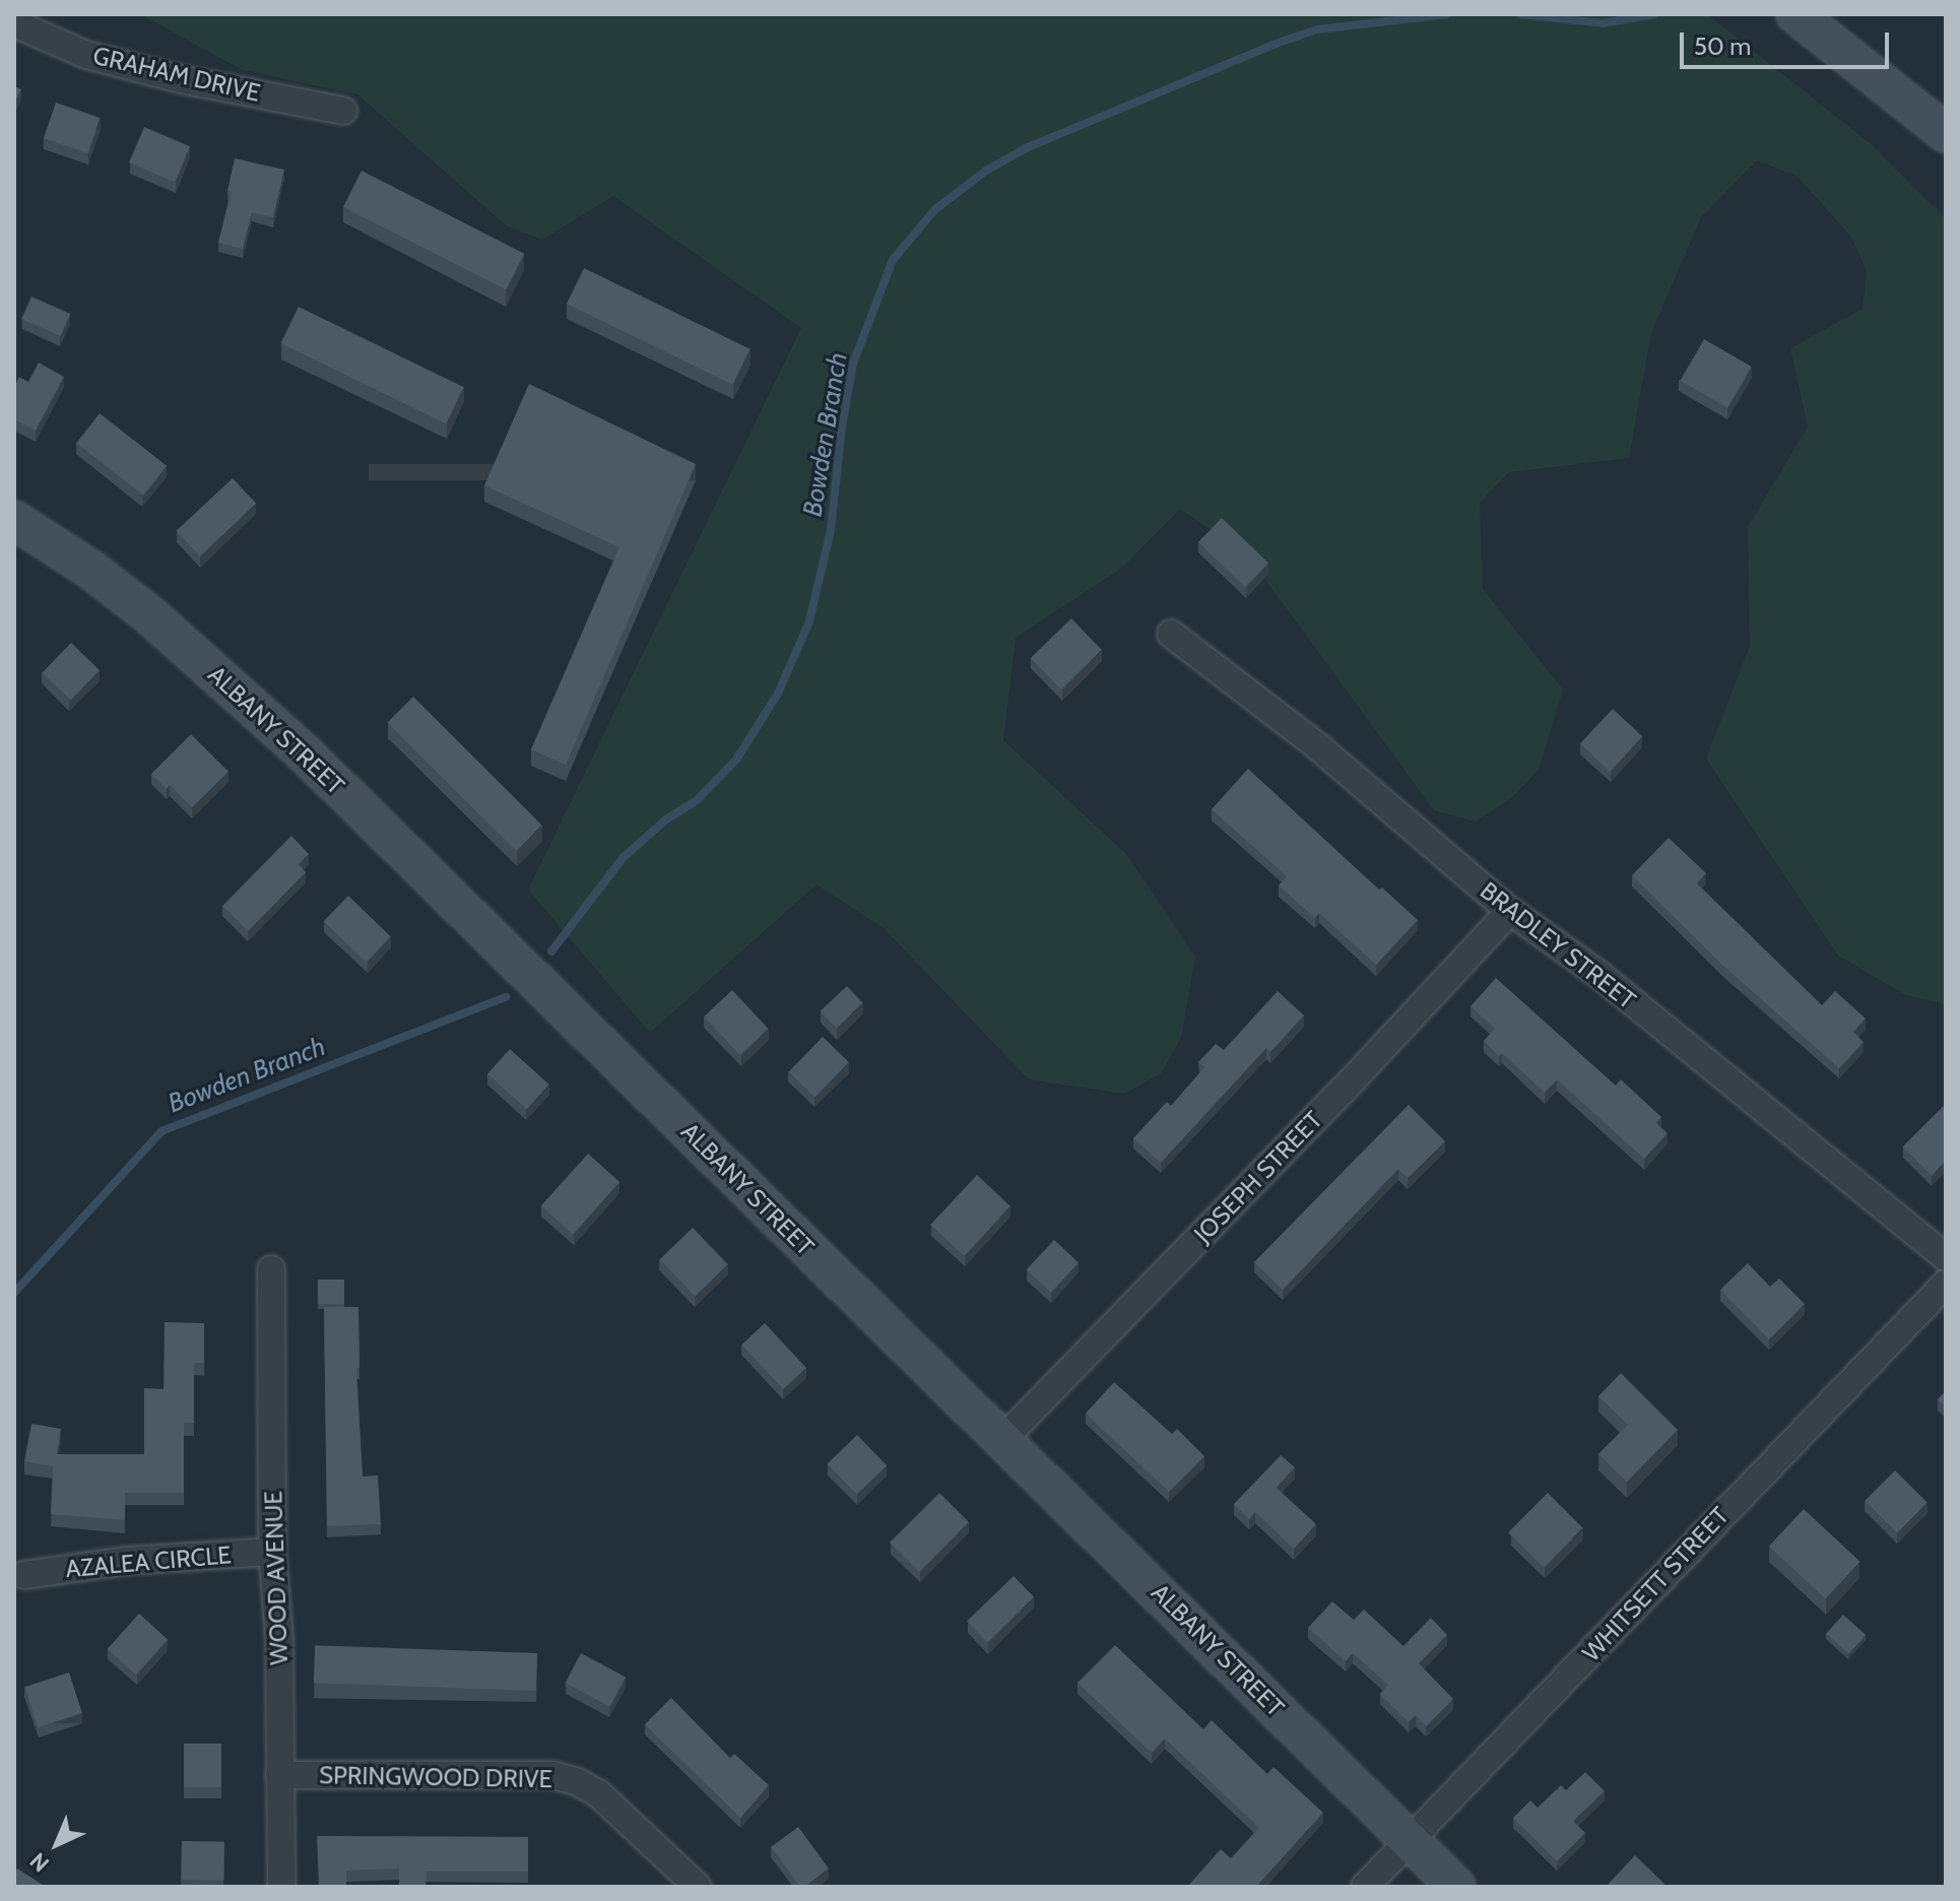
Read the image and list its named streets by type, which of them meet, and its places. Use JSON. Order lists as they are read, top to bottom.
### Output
{
  "streets": {
    "street": [
      "GRAHAM DRIVE",
      "ALBANY STREET",
      "BRADLEY STREET",
      "JOSEPH STREET",
      "AZALEA CIRCLE",
      "WOOD AVENUE",
      "WHITSETT STREET",
      "SPRINGWOOD DRIVE"
    ]
  },
  "crossings": [
    ["ALBANY STREET", "JOSEPH STREET"],
    ["ALBANY STREET", "WHITSETT STREET"],
    ["BRADLEY STREET", "JOSEPH STREET"],
    ["AZALEA CIRCLE", "WOOD AVENUE"],
    ["WOOD AVENUE", "SPRINGWOOD DRIVE"]
  ],
  "water": ["Bowden Branch"],
  "scale_bar": "50 m",
  "north": "bottom left"
}
